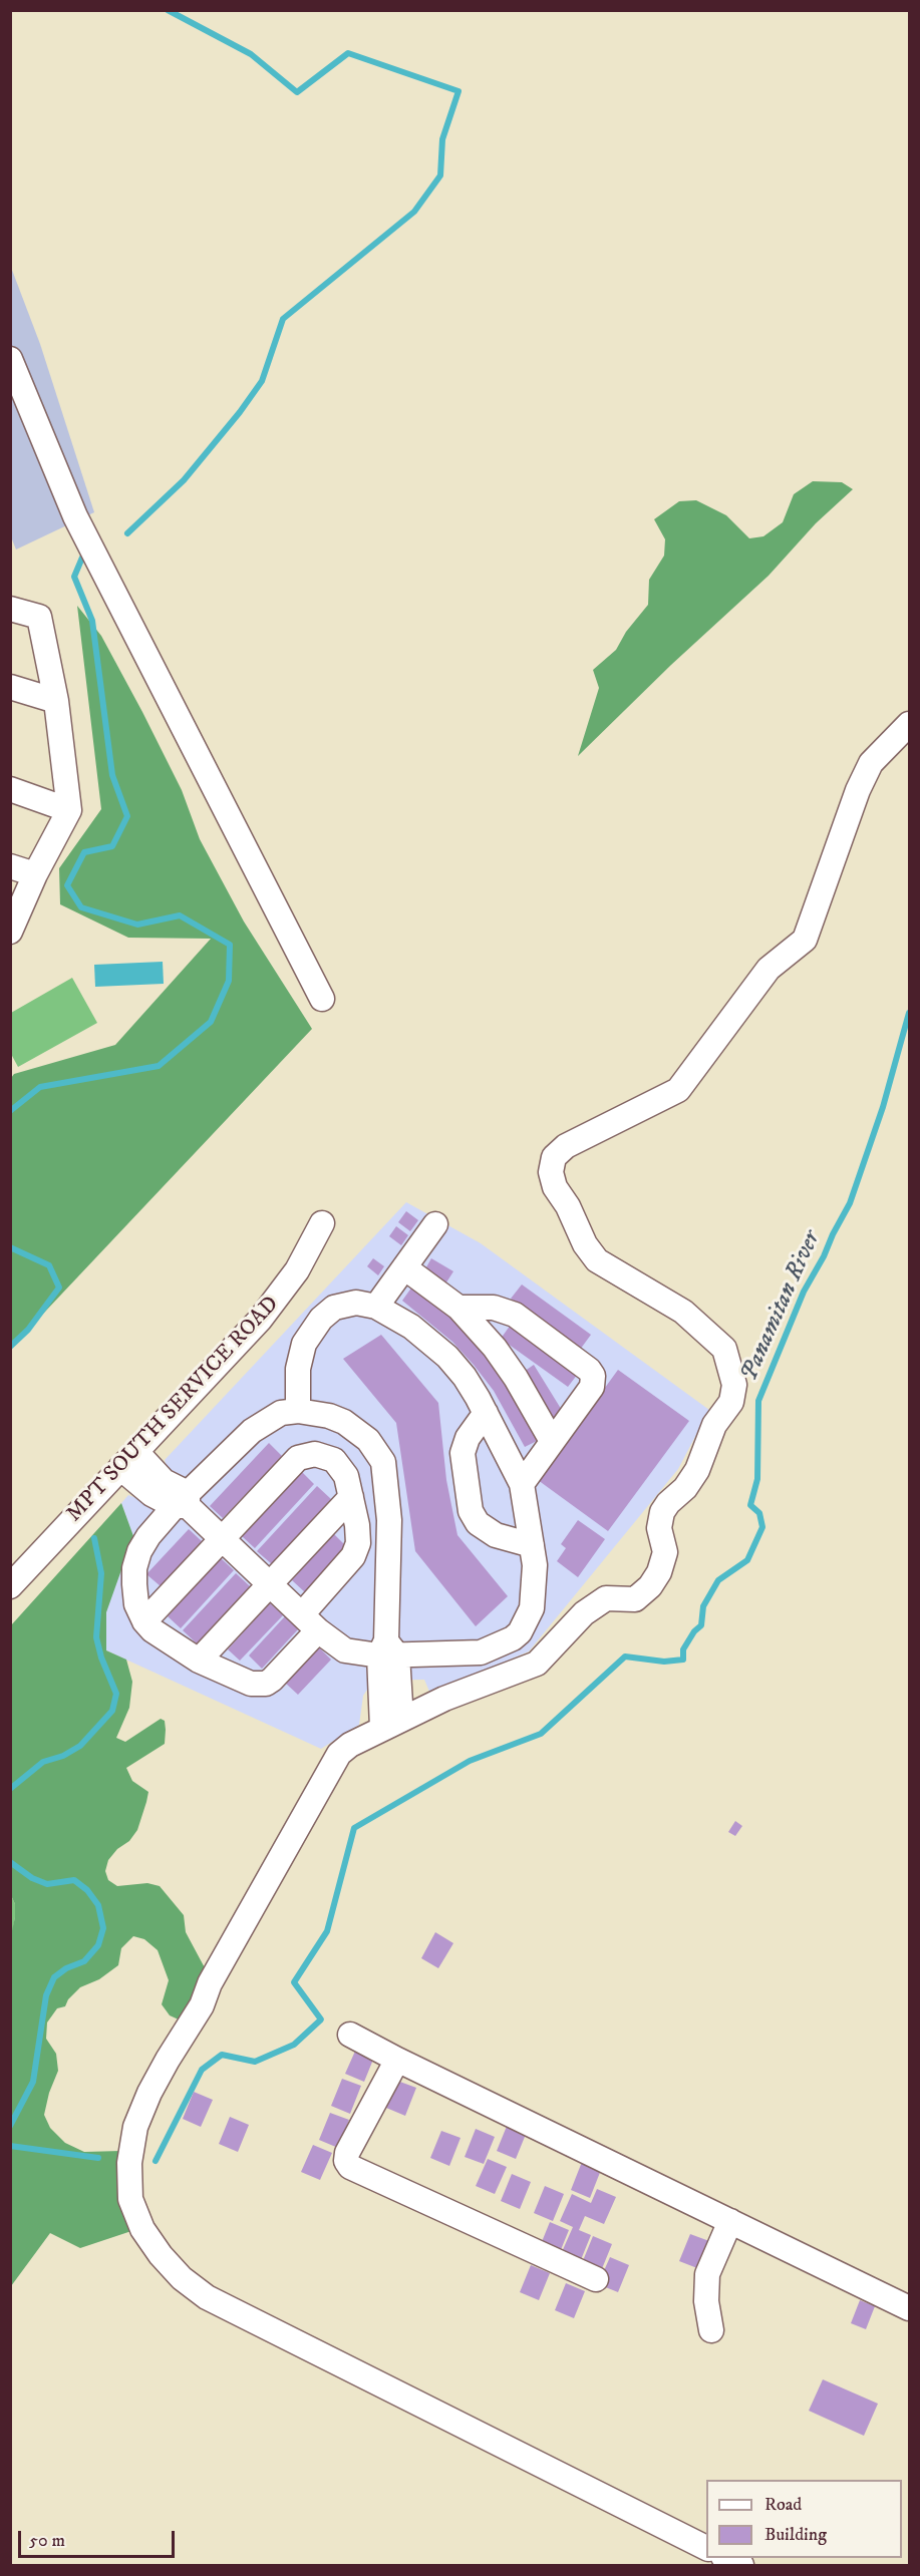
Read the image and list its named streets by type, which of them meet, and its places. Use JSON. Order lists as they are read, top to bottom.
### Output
{
  "streets": {
    "street": ["MPT SOUTH SERVICE ROAD"]
  },
  "water": ["Panamitan River"],
  "legend": ["Road", "Building"],
  "scale_bar": "50 m"
}
